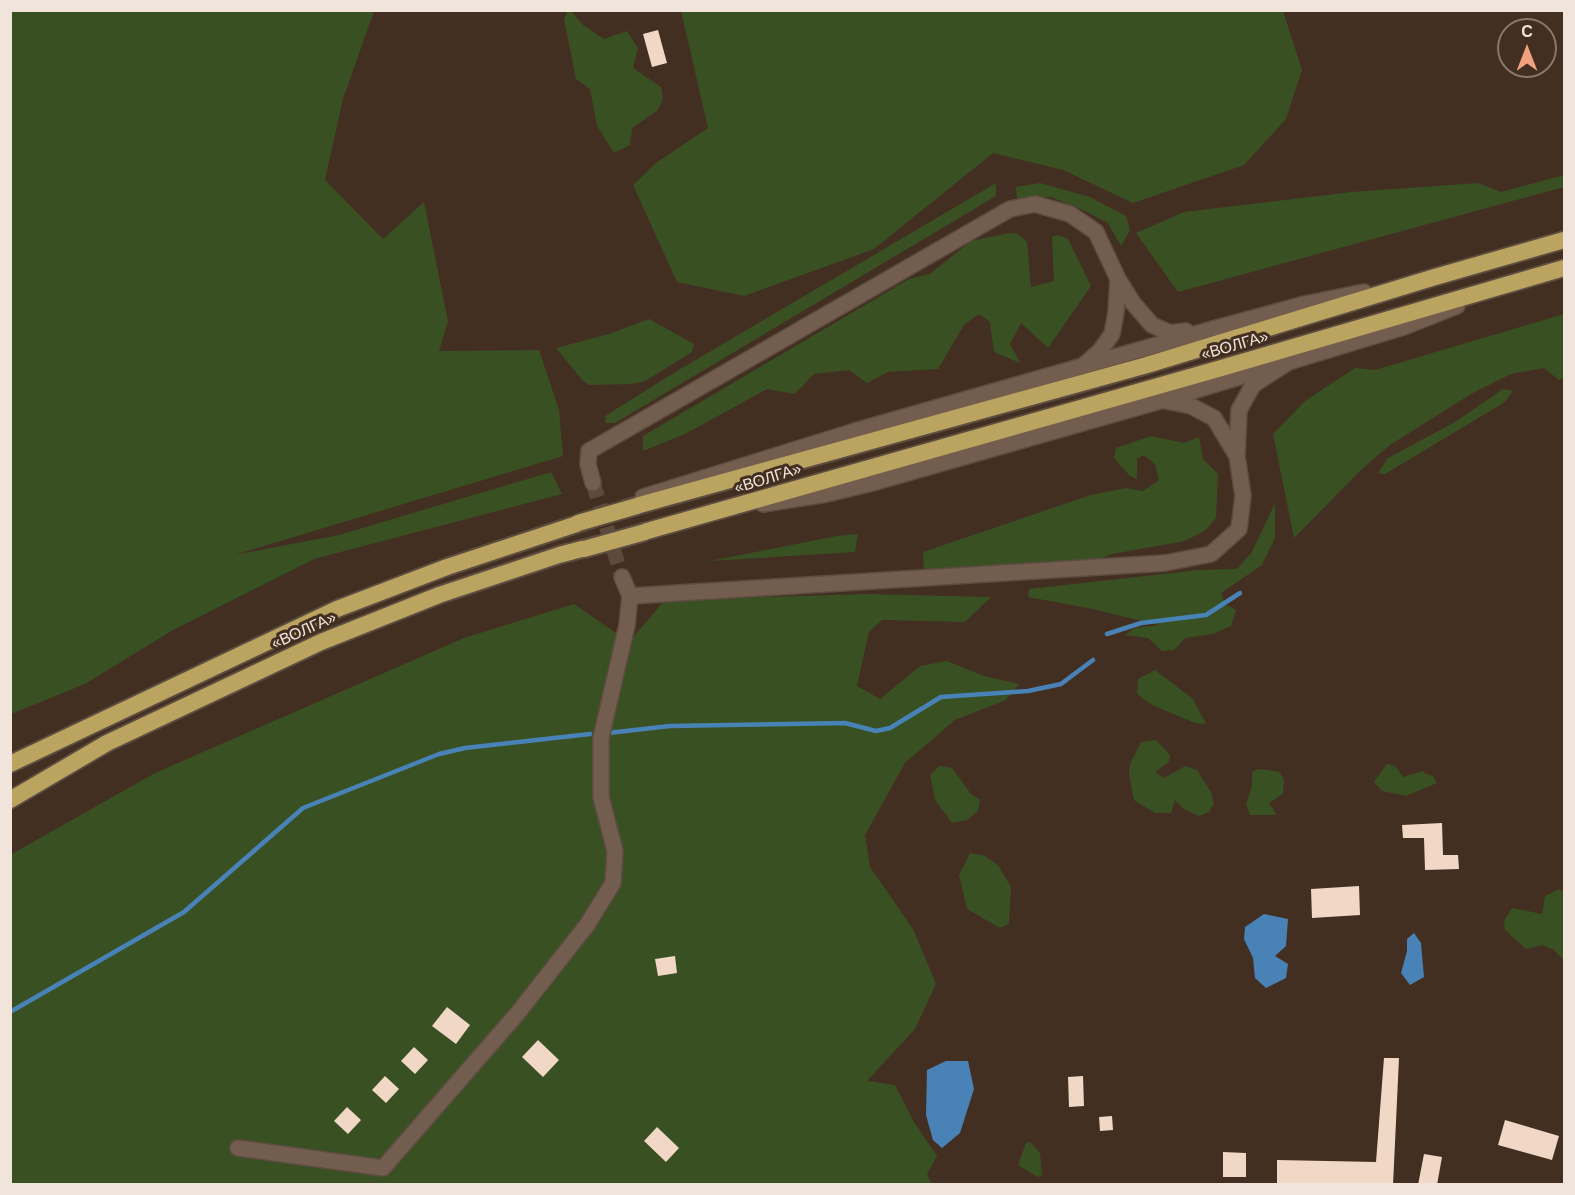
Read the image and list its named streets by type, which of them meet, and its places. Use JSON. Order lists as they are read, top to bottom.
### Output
{
  "streets": {
    "highway": ["«ВОЛГА»"]
  },
  "north": "top"
}
